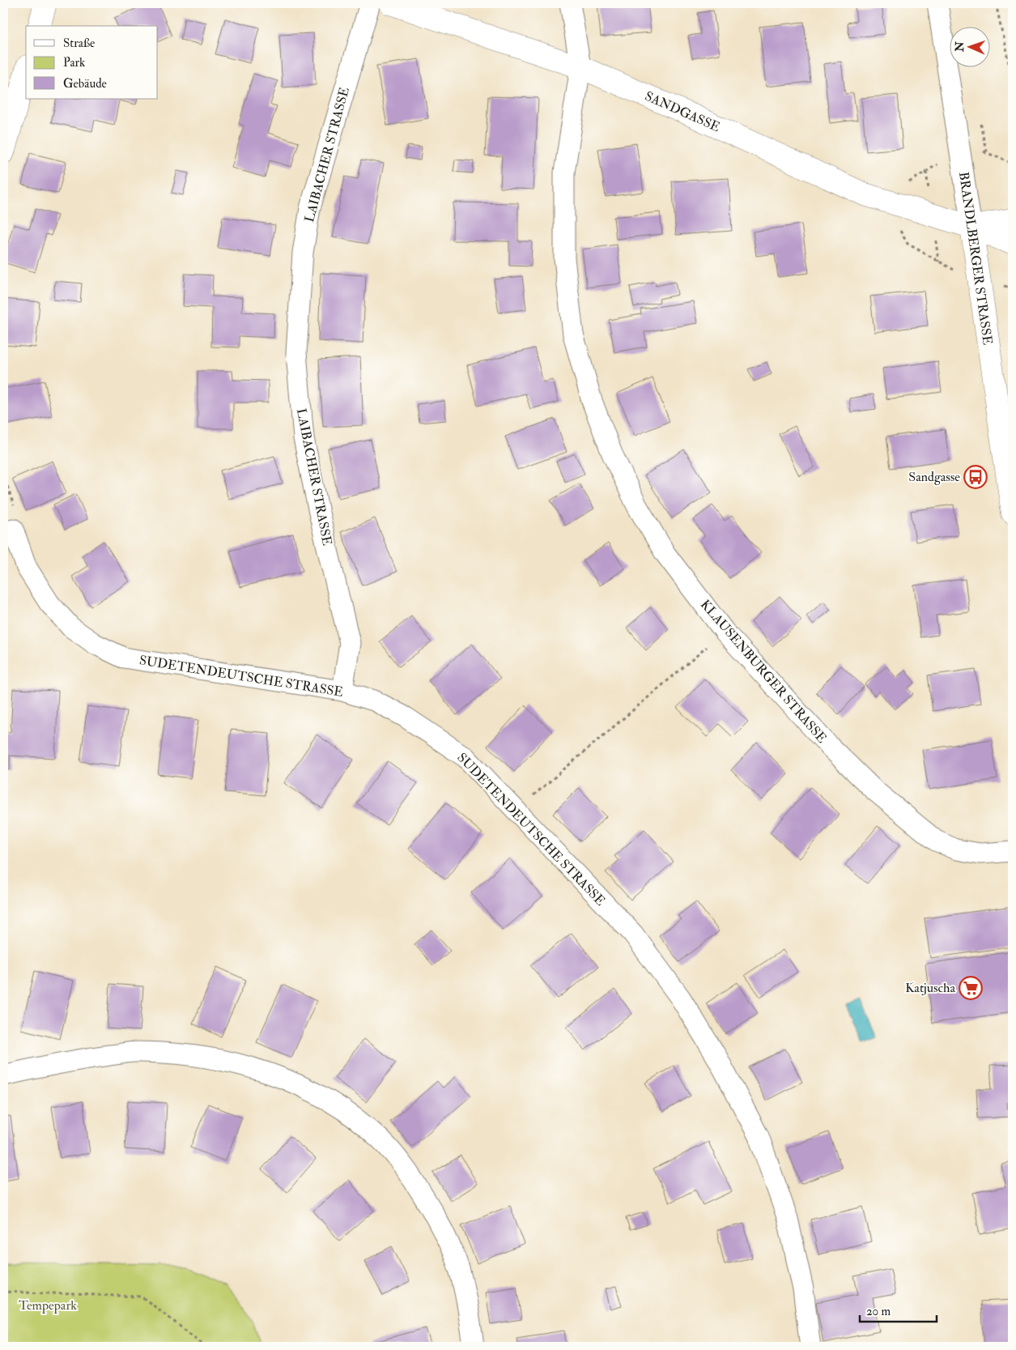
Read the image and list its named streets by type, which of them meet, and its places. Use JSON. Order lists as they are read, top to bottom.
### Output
{
  "streets": {
    "street": [
      "SANDGASSE",
      "LAIBACHER STRASSE",
      "BRANDLBERGER STRASSE",
      "KLAUSENBURGER STRASSE",
      "SUDETENDEUTSCHE STRASSE"
    ]
  },
  "crossings": [
    ["SANDGASSE", "BRANDLBERGER STRASSE"],
    ["SANDGASSE", "KLAUSENBURGER STRASSE"],
    ["LAIBACHER STRASSE", "SUDETENDEUTSCHE STRASSE"]
  ],
  "parks": ["Tempepark"],
  "places": {
    "bus stop": ["Sandgasse"],
    "supermarket": ["Katjuscha"]
  },
  "legend": ["Straße", "Park", "Gebäude"],
  "scale_bar": "20 m",
  "north": "left"
}
